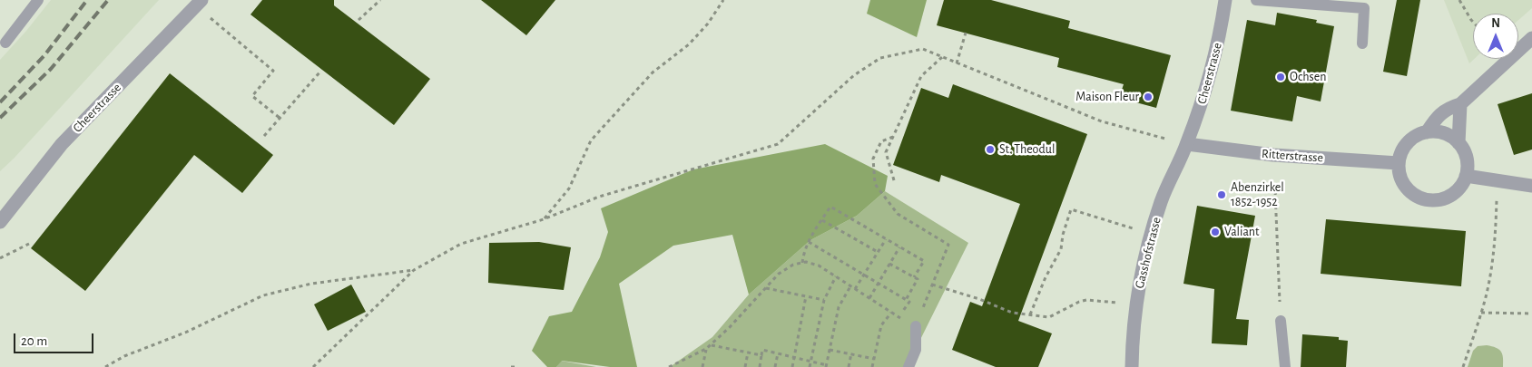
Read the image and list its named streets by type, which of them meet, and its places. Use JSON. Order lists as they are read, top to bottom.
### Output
{
  "streets": {
    "street": ["Cheerstrasse", "Ritterstrasse", "Gasshofstrasse"]
  },
  "crossings": [
    ["Cheerstrasse", "Ritterstrasse"],
    ["Cheerstrasse", "Gasshofstrasse"],
    ["Ritterstrasse", "Gasshofstrasse"]
  ],
  "places": [
    "Ochsen",
    "Maison Fleur",
    "St. Theodul",
    "Abenzirkel 1852-1952",
    "Valiant"
  ],
  "scale_bar": "20 m",
  "north": "top"
}
